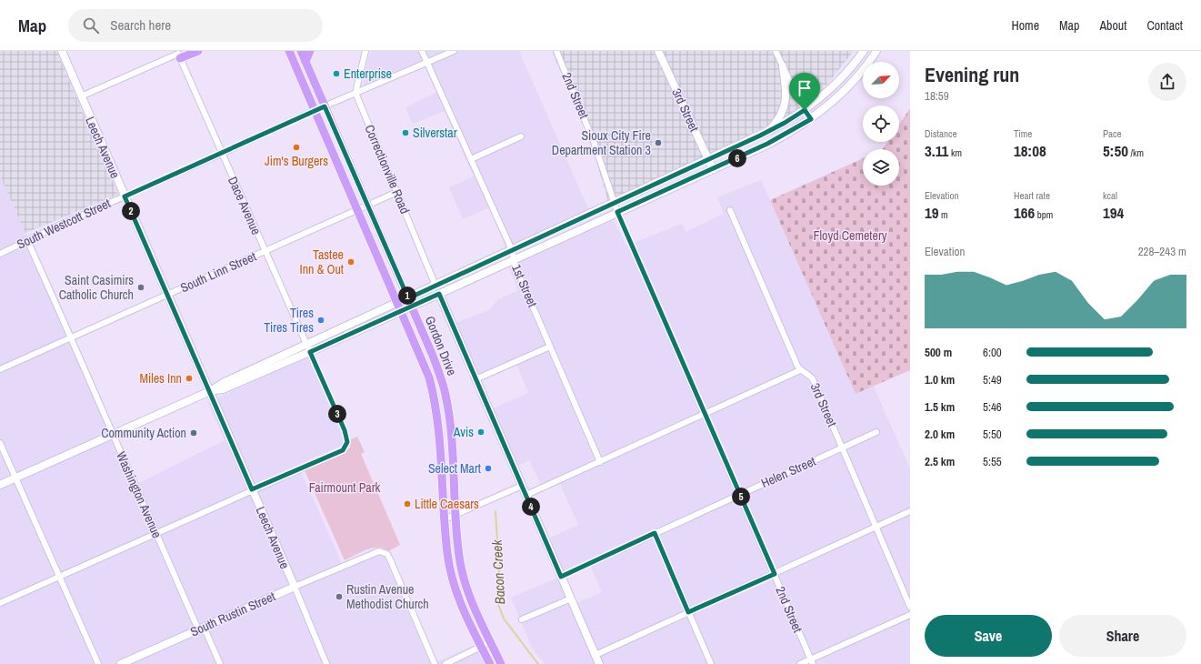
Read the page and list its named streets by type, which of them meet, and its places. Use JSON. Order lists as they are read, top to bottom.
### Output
{
  "streets": {
    "main road": [
      "3rd Street",
      "Leech Avenue",
      "Gordon Drive",
      "South Rustin Street"
    ],
    "street": [
      "2nd Street",
      "Correctionville Road",
      "Dace Avenue",
      "South Westcott Street",
      "South Linn Street",
      "1st Street",
      "Helen Street",
      "Washington Avenue"
    ]
  },
  "crossings": [
    ["2nd Street", "Helen Street"],
    ["3rd Street", "Helen Street"],
    ["Leech Avenue", "Dace Avenue"],
    ["Leech Avenue", "South Westcott Street"],
    ["Leech Avenue", "South Linn Street"],
    ["Leech Avenue", "South Rustin Street"],
    ["Correctionville Road", "South Westcott Street"],
    ["Correctionville Road", "South Linn Street"],
    ["Dace Avenue", "South Westcott Street"],
    ["Dace Avenue", "South Linn Street"],
    ["South Westcott Street", "1st Street"],
    ["South Westcott Street", "Gordon Drive"],
    ["South Westcott Street", "Washington Avenue"],
    ["South Linn Street", "Gordon Drive"],
    ["South Linn Street", "Washington Avenue"],
    ["Washington Avenue", "South Rustin Street"]
  ],
  "water": ["Bacon Creek"],
  "parks": ["Floyd Cemetery", "Fairmount Park"],
  "places": [
    "Enterprise",
    "Silverstar",
    "Sioux City Fire Department Station 3",
    "Jim's Burgers",
    "Tastee Inn & Out",
    "Saint Casimirs Catholic Church",
    "Tires Tires Tires",
    "Miles Inn",
    "Avis",
    "Community Action",
    "Select Mart",
    "Little Caesars",
    "Rustin Avenue Methodist Church"
  ],
  "north": "top right",
  "page": {
    "header": "Map",
    "search": "Search here",
    "nav": [
      "Home",
      "Map",
      "About",
      "Contact"
    ],
    "heading": ["Evening run", "18:59"],
    "stats": [
      ["Distance", "3.11 km"],
      ["Time", "18:08"],
      ["Pace", "5:50 /km"],
      ["Elevation", "19 m"],
      ["Heart rate", "166 bpm"],
      ["kcal", "194"]
    ],
    "pins": [
      "6",
      "2",
      "1",
      "3",
      "5",
      "4"
    ],
    "chart": ["Elevation", "228–243 m"],
    "list": [
      {
        "name": "500 m",
        "note": "6:00"
      },
      {
        "name": "1.0 km",
        "note": "5:49"
      },
      {
        "name": "1.5 km",
        "note": "5:46"
      },
      {
        "name": "2.0 km",
        "note": "5:50"
      },
      {
        "name": "2.5 km",
        "note": "5:55"
      }
    ],
    "buttons": ["Save", "Share"]
  }
}
